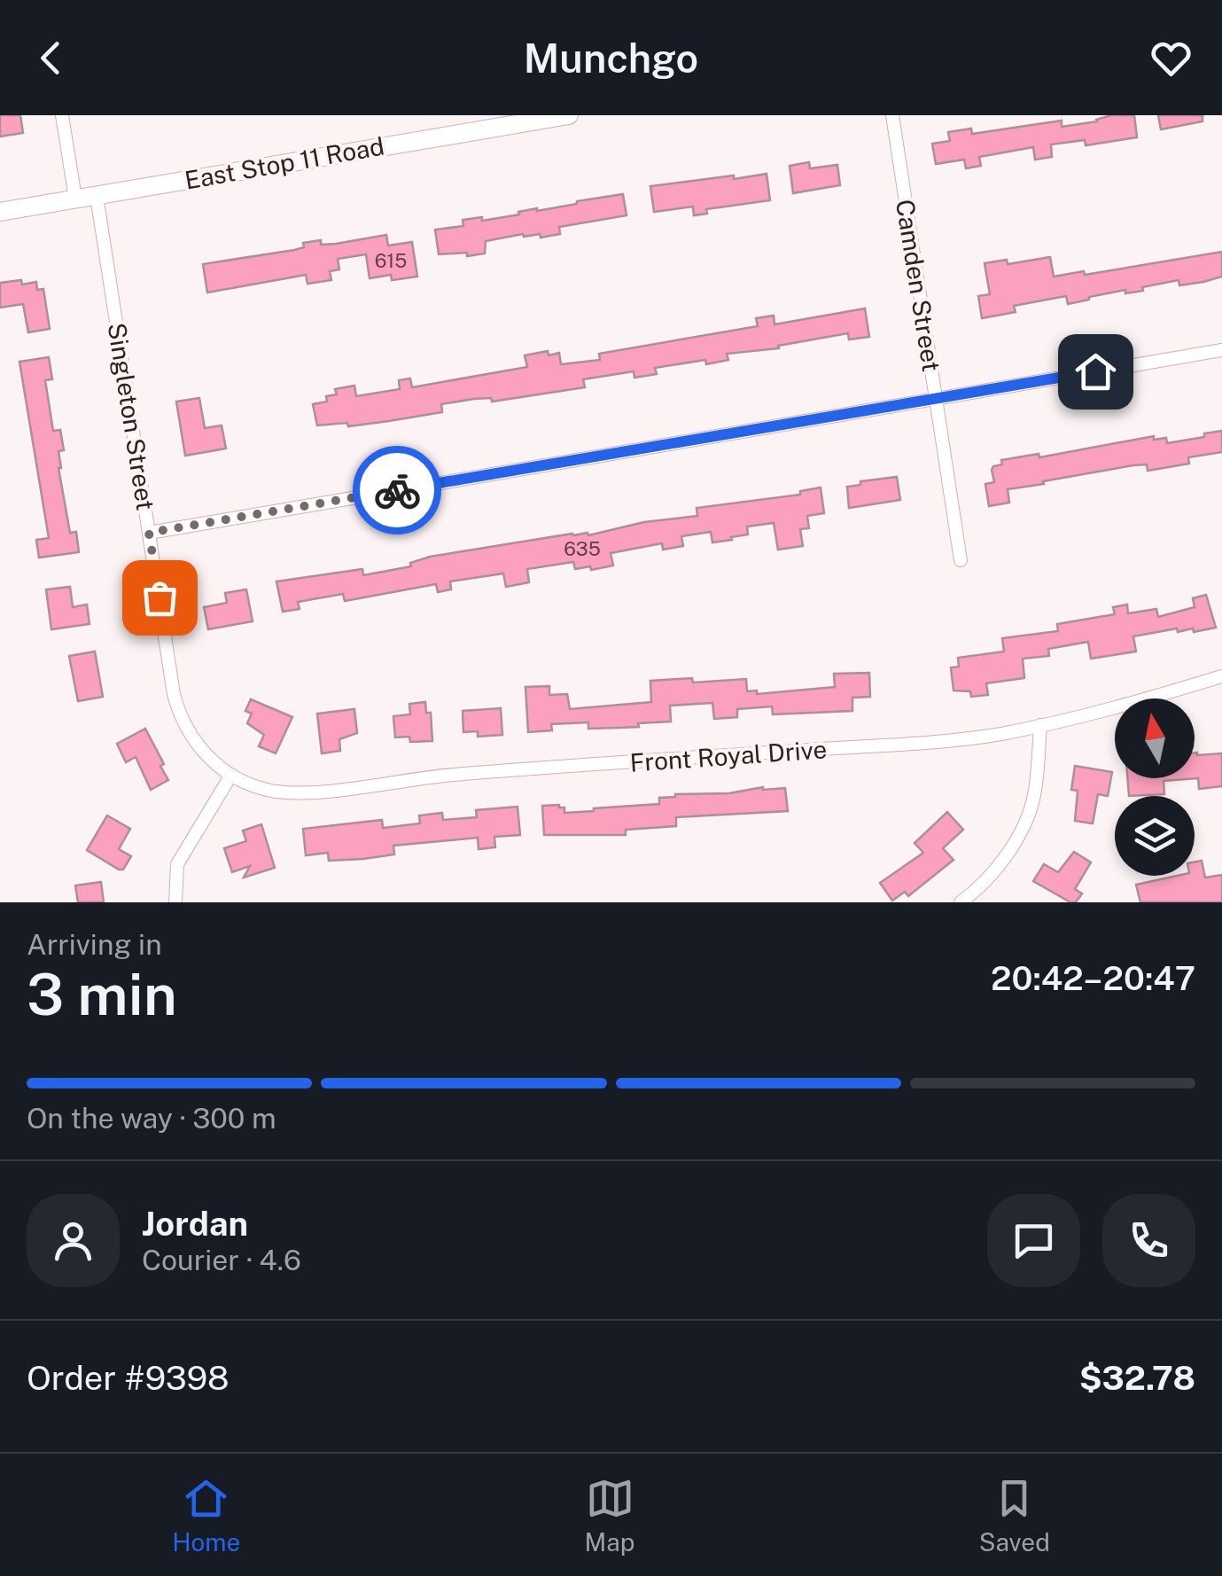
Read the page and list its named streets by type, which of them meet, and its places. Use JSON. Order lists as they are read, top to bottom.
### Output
{
  "streets": {
    "main road": ["East Stop 11 Road"],
    "street": ["Camden Street", "Singleton Street", "Front Royal Drive"]
  },
  "crossings": [
    ["East Stop 11 Road", "Singleton Street"],
    ["Singleton Street", "Front Royal Drive"]
  ],
  "house_numbers": ["615", "635"],
  "north": "top",
  "page": {
    "header": "Munchgo",
    "heading": ["3 min", "Arriving in", "20:42–20:47"],
    "panel": [
      "Jordan",
      "Courier · 4.6",
      "Order #9398",
      "$32.78"
    ],
    "bar": "On the way · 300 m",
    "tabs": ["Home", "Map", "Saved"]
  }
}
